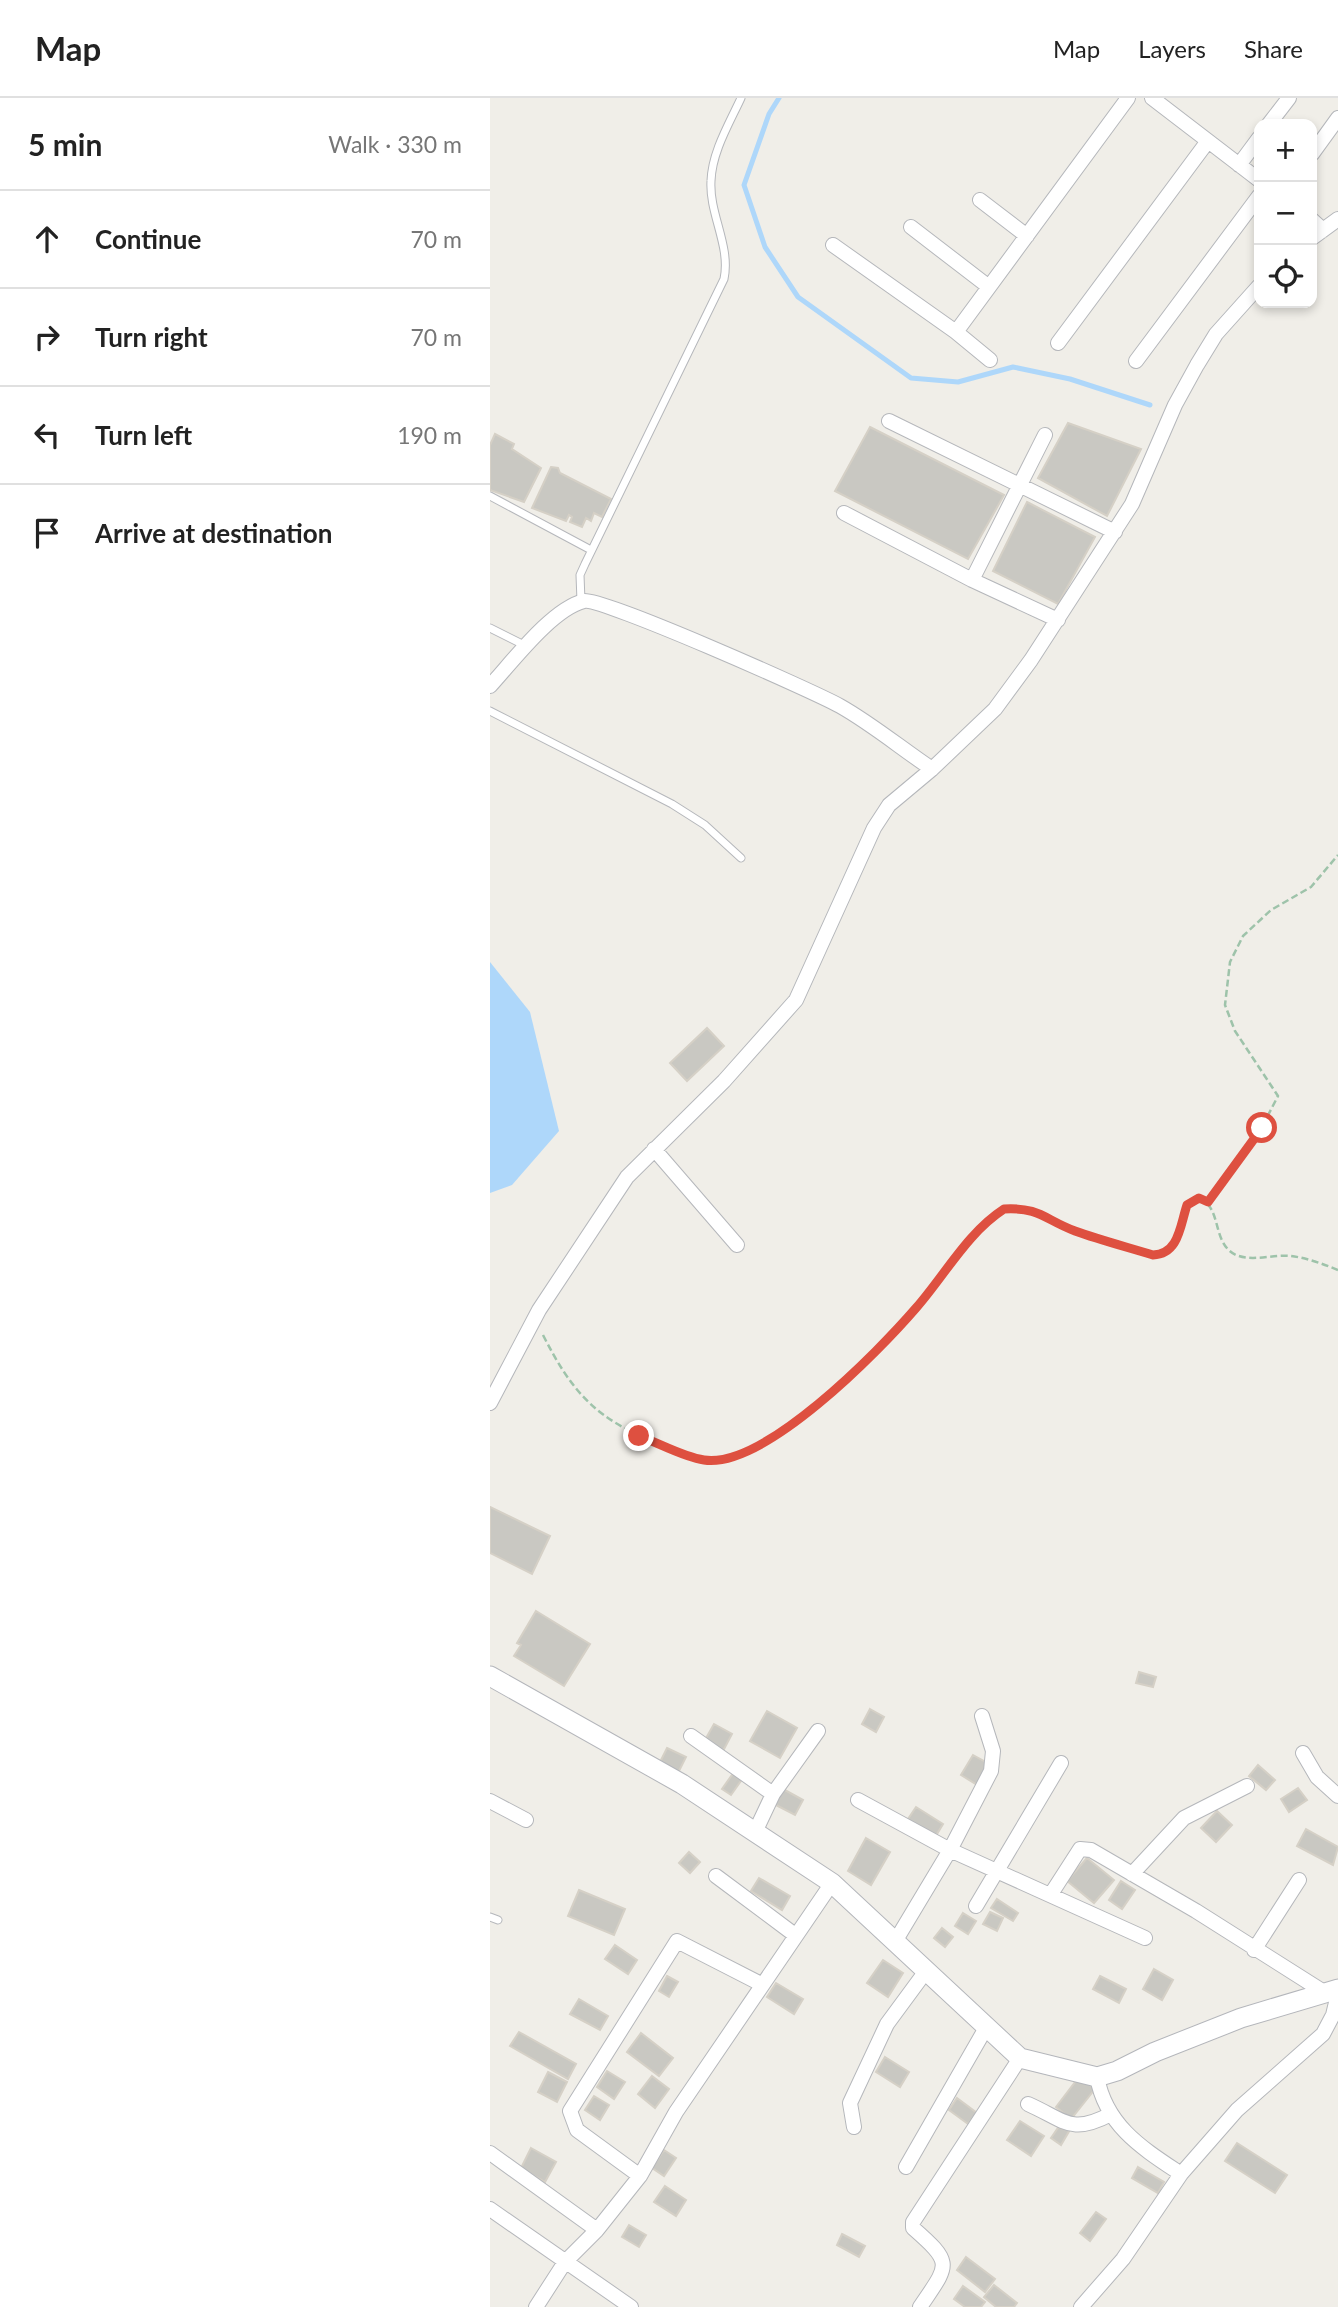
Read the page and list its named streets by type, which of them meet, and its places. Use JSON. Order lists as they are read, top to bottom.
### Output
{
  "page": {
    "header": "Map",
    "nav": ["Map", "Layers", "Share"],
    "heading": ["5 min", "Walk · 330 m"],
    "map_buttons": ["+", "−"],
    "list": [
      ["Continue", "70 m"],
      ["Turn right", "70 m"],
      ["Turn left", "190 m"],
      "Arrive at destination"
    ]
  }
}
